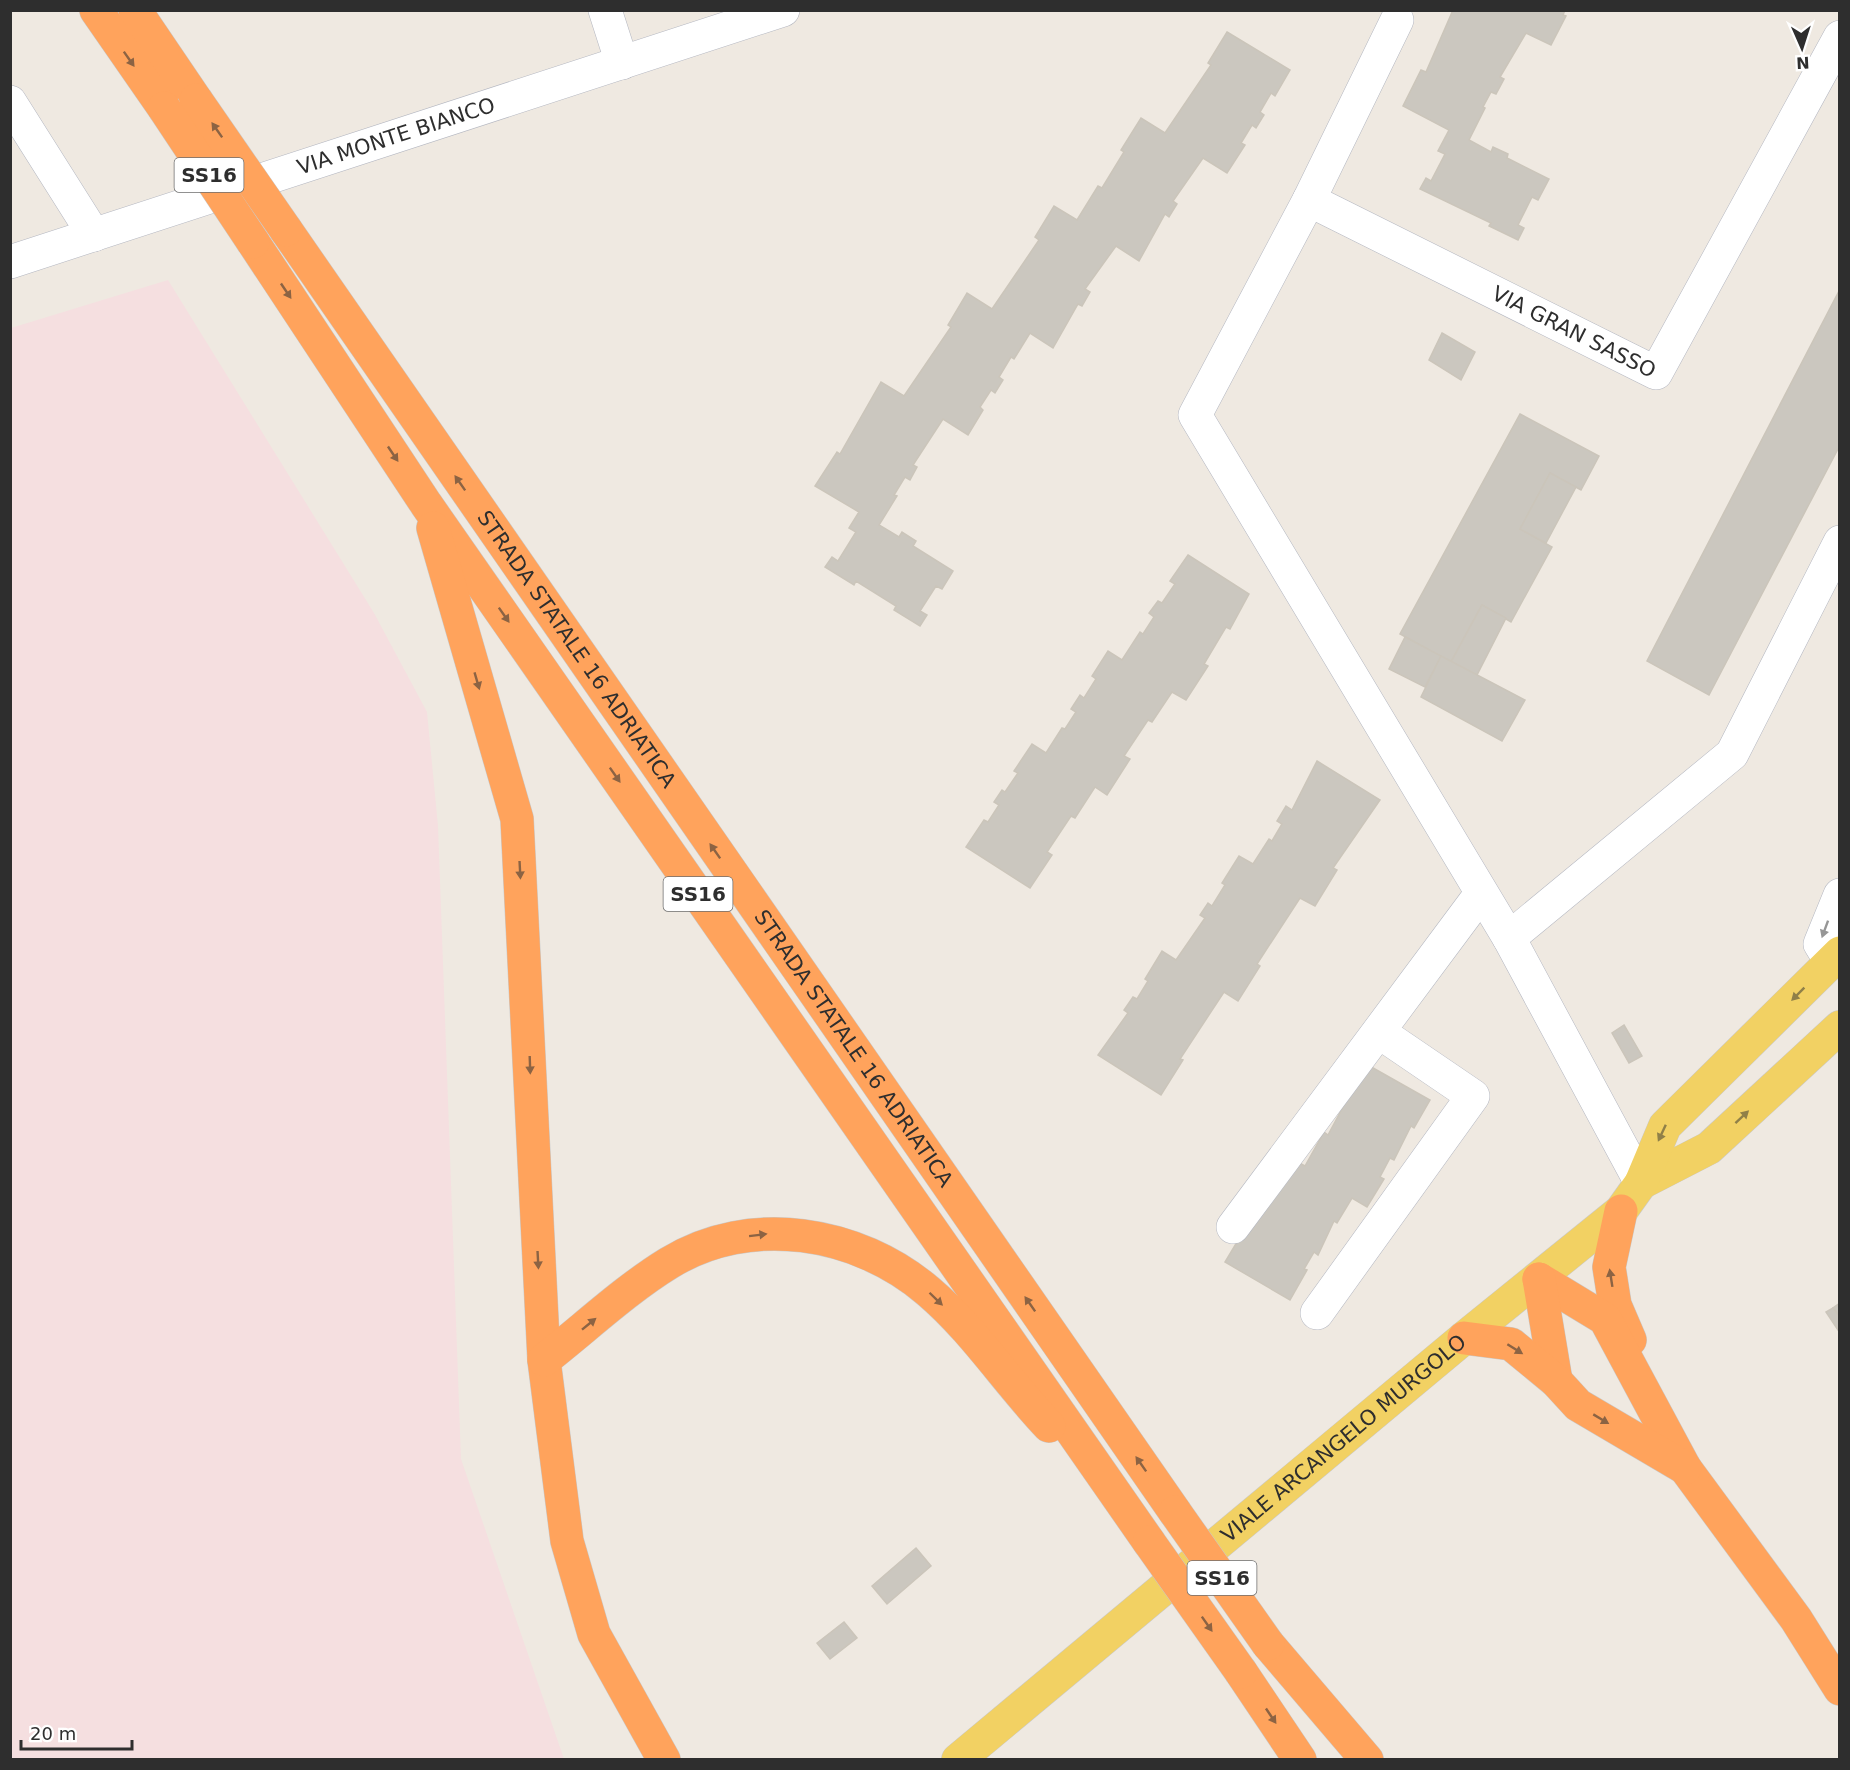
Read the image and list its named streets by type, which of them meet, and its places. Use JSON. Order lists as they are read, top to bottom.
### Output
{
  "streets": {
    "highway": ["SS16", "STRADA STATALE 16 ADRIATICA"],
    "main road": ["VIALE ARCANGELO MURGOLO"],
    "street": ["VIA MONTE BIANCO", "VIA GRAN SASSO"]
  },
  "scale_bar": "20 m",
  "north": "bottom"
}
